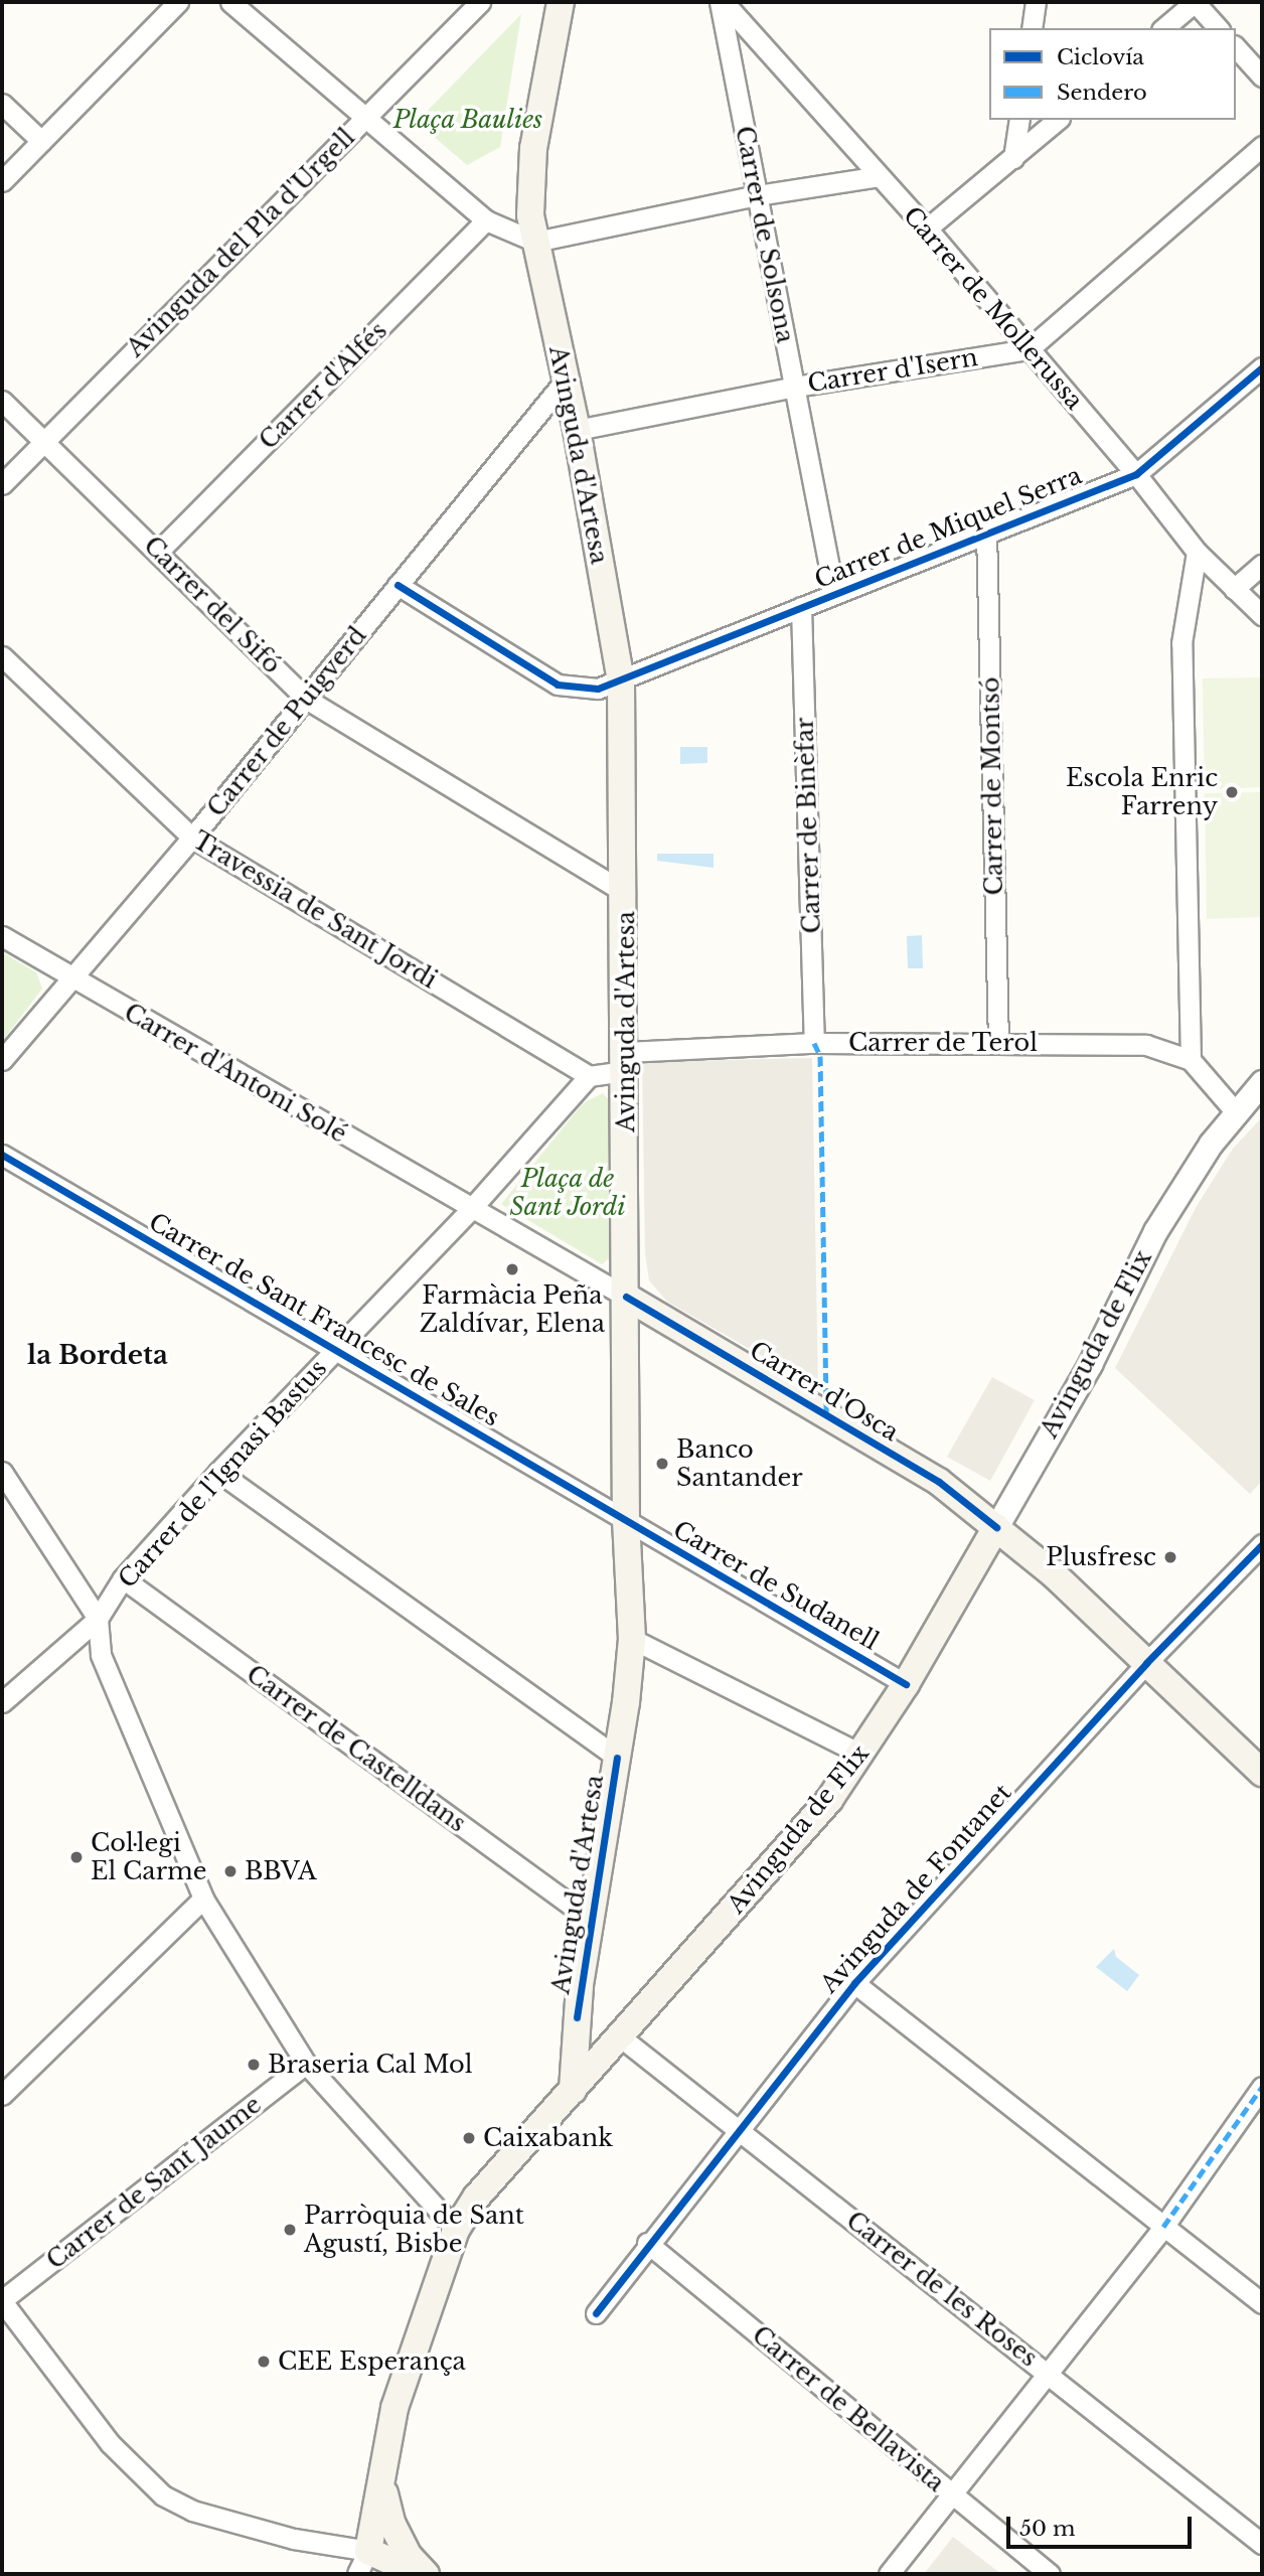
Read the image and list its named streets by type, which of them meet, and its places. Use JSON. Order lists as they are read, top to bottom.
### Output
{
  "streets": {
    "main road": ["Avinguda d'Artesa", "Avinguda de Flix", "Carrer d'Osca"],
    "street": [
      "Carrer de Solsona",
      "Avinguda del Pla d'Urgell",
      "Carrer de Mollerussa",
      "Carrer d'Isern",
      "Carrer d'Alfés",
      "Carrer de Miquel Serra",
      "Carrer del Sifó",
      "Carrer de Puigverd",
      "Carrer de Montsó",
      "Carrer de Binèfar",
      "Travessia de Sant Jordi",
      "Carrer de Terol",
      "Carrer d'Antoni Solé",
      "Carrer de Sant Francesc de Sales",
      "Carrer de l'Ignasi Bastus",
      "Carrer de Sudanell",
      "Carrer de Castelldans",
      "Avinguda de Fontanet",
      "Carrer de Sant Jaume",
      "Carrer de les Roses",
      "Carrer de Bellavista"
    ]
  },
  "crossings": [
    ["Carrer de Solsona", "Carrer de Mollerussa"],
    ["Carrer de Solsona", "Carrer d'Isern"],
    ["Carrer de Solsona", "Carrer de Miquel Serra"],
    ["Avinguda del Pla d'Urgell", "Carrer del Sifó"],
    ["Carrer de Mollerussa", "Carrer d'Isern"],
    ["Carrer de Mollerussa", "Carrer de Miquel Serra"],
    ["Carrer d'Isern", "Avinguda d'Artesa"],
    ["Carrer d'Alfés", "Carrer del Sifó"],
    ["Avinguda d'Artesa", "Carrer de Miquel Serra"],
    ["Avinguda d'Artesa", "Carrer del Sifó"],
    ["Avinguda d'Artesa", "Carrer de Puigverd"],
    ["Avinguda d'Artesa", "Carrer de Terol"],
    ["Avinguda d'Artesa", "Carrer de Sant Francesc de Sales"],
    ["Avinguda d'Artesa", "Avinguda de Flix"],
    ["Avinguda d'Artesa", "Carrer d'Osca"],
    ["Avinguda d'Artesa", "Carrer de Sudanell"],
    ["Avinguda d'Artesa", "Carrer de Castelldans"],
    ["Carrer de Miquel Serra", "Carrer de Puigverd"],
    ["Carrer de Miquel Serra", "Carrer de Montsó"],
    ["Carrer de Miquel Serra", "Carrer de Binèfar"],
    ["Carrer del Sifó", "Carrer de Puigverd"],
    ["Carrer de Puigverd", "Travessia de Sant Jordi"],
    ["Carrer de Puigverd", "Carrer d'Antoni Solé"],
    ["Carrer de Montsó", "Carrer de Terol"],
    ["Carrer de Binèfar", "Carrer de Terol"],
    ["Carrer d'Antoni Solé", "Carrer de l'Ignasi Bastus"],
    ["Carrer de Sant Francesc de Sales", "Carrer de l'Ignasi Bastus"],
    ["Carrer de Sant Francesc de Sales", "Carrer de Sudanell"],
    ["Avinguda de Flix", "Carrer d'Osca"],
    ["Avinguda de Flix", "Carrer de Sudanell"],
    ["Avinguda de Flix", "Carrer de les Roses"],
    ["Carrer d'Osca", "Avinguda de Fontanet"],
    ["Carrer de l'Ignasi Bastus", "Carrer de Castelldans"],
    ["Avinguda de Fontanet", "Carrer de les Roses"],
    ["Avinguda de Fontanet", "Carrer de Bellavista"]
  ],
  "districts": ["la Bordeta"],
  "parks": ["Plaça Baulies", "Plaça de Sant Jordi"],
  "places": [
    "Escola Enric Farreny",
    "Farmàcia Peña Zaldívar, Elena",
    "Banco Santander",
    "Plusfresc",
    "Col·legi El Carme",
    "BBVA",
    "Braseria Cal Mol",
    "Caixabank",
    "Parròquia de Sant Agustí, Bisbe",
    "CEE Esperança"
  ],
  "legend": ["Ciclovía", "Sendero"],
  "scale_bar": "50 m"
}
